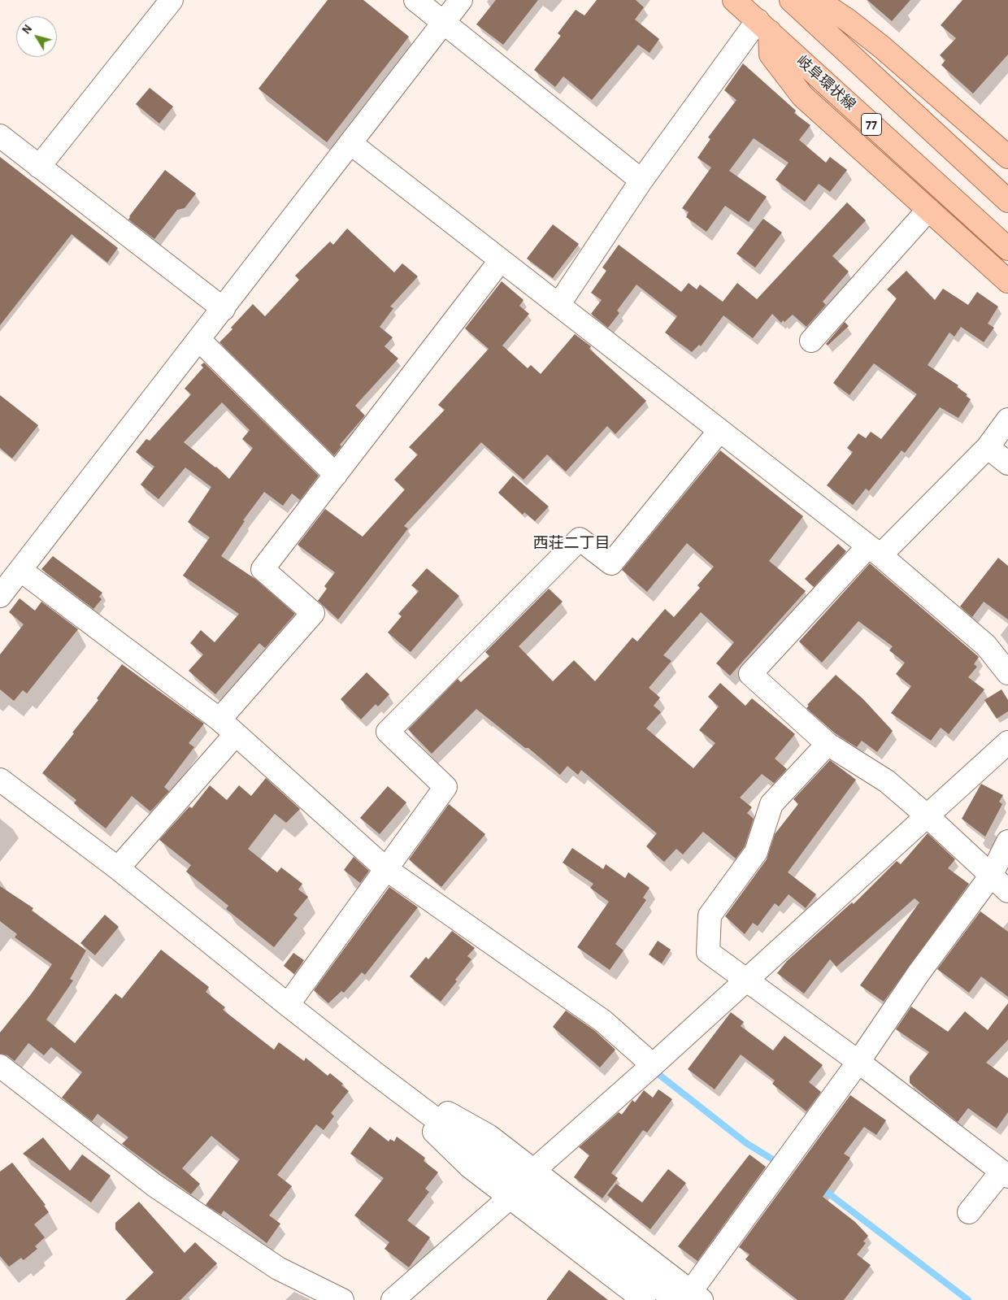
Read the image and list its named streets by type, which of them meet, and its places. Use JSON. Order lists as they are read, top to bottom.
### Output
{
  "streets": {
    "main road": ["岐阜環状線", "77"]
  },
  "districts": ["西荘二丁目"],
  "north": "top left"
}
